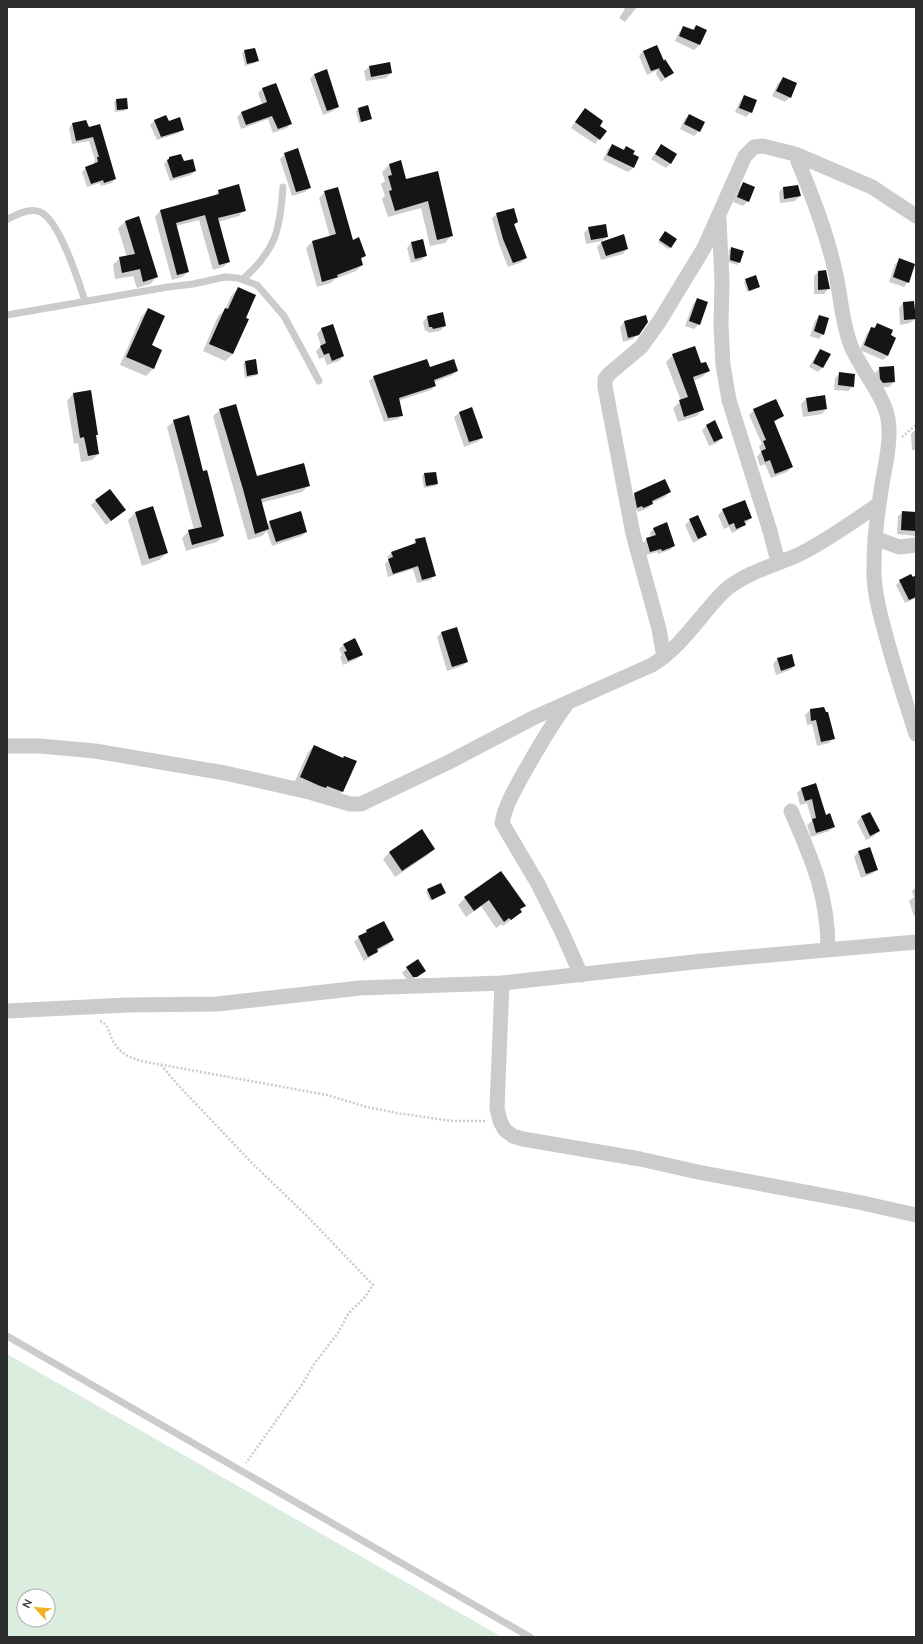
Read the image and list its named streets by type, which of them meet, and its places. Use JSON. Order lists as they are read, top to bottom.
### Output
{
  "north": "top left"
}
